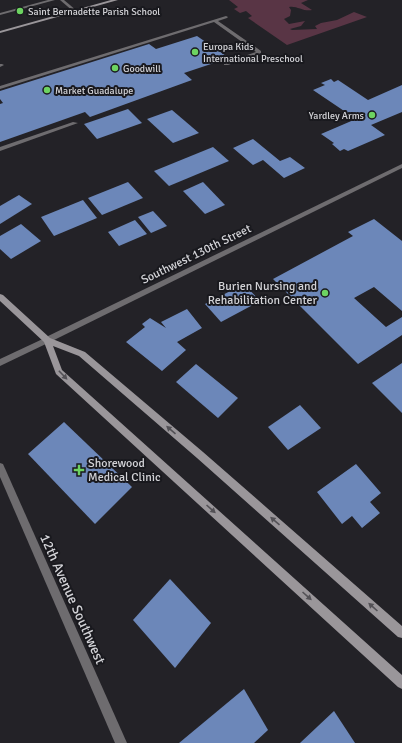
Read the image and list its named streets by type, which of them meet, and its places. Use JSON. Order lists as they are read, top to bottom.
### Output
{
  "streets": {
    "street": ["Southwest 130th Street", "12th Avenue Southwest"]
  },
  "places": {
    "other": [
      "Saint Bernadette Parish School",
      "Europa Kids International Preschool",
      "Goodwill",
      "Market Guadalupe",
      "Yardley Arms",
      "Burien Nursing and Rehabilitation Center"
    ],
    "health": ["Shorewood Medical Clinic"]
  }
}
